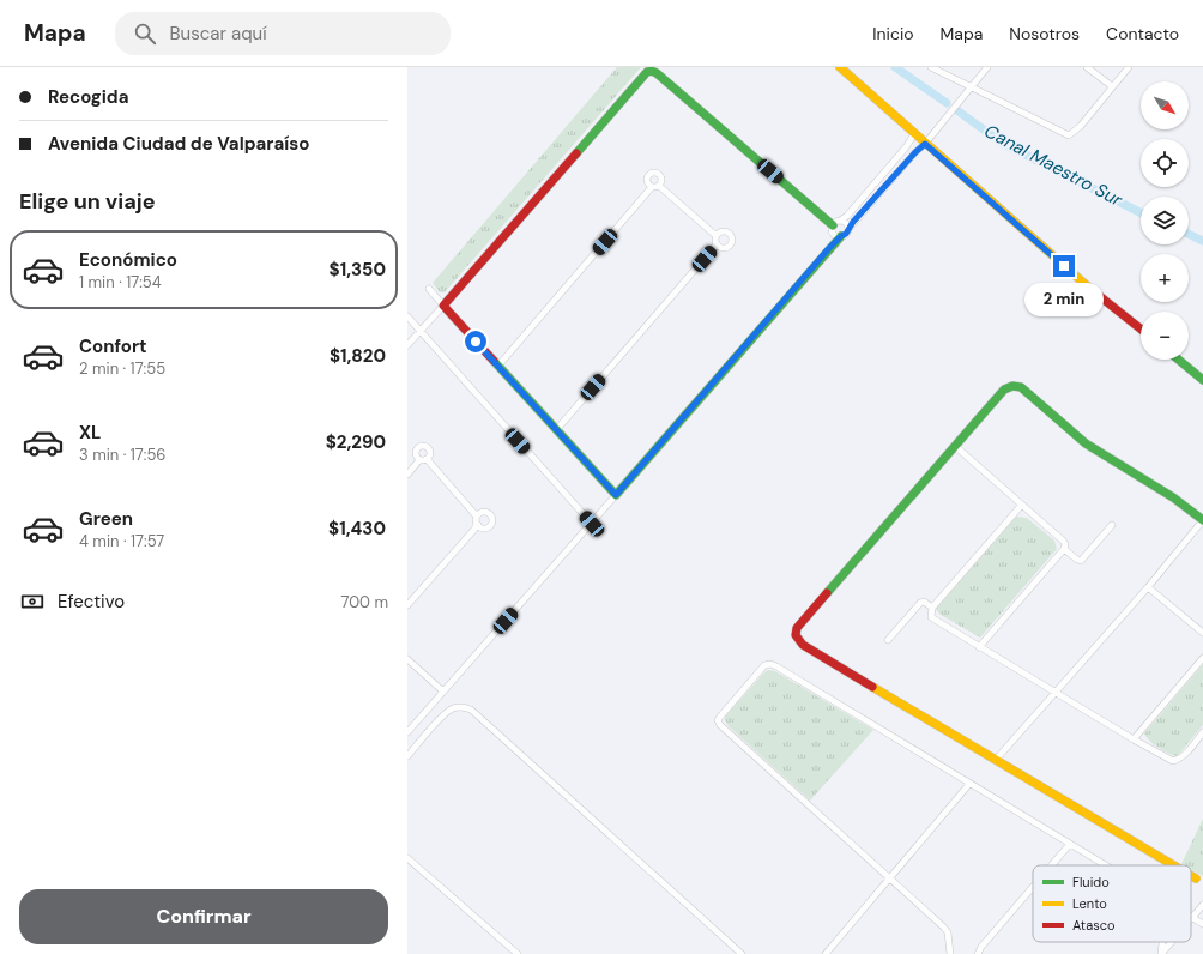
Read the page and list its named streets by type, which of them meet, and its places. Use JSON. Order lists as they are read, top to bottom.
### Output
{
  "water": ["Canal Maestro Sur"],
  "legend": ["Fluido", "Lento", "Atasco"],
  "north": "bottom right",
  "page": {
    "header": "Mapa",
    "search": "Buscar aquí",
    "nav": [
      "Inicio",
      "Mapa",
      "Nosotros",
      "Contacto"
    ],
    "banner": ["Recogida", "Avenida Ciudad de Valparaíso"],
    "map_buttons": ["+", "−"],
    "heading": "Elige un viaje",
    "list": [
      {
        "name": "Económico",
        "note": "1 min · 17:54",
        "value": "$1,350"
      },
      {
        "name": "Confort",
        "note": "2 min · 17:55",
        "value": "$1,820"
      },
      {
        "name": "XL",
        "note": "3 min · 17:56",
        "value": "$2,290"
      },
      {
        "name": "Green",
        "note": "4 min · 17:57",
        "value": "$1,430"
      }
    ],
    "bubble": "2 min",
    "pay": ["Efectivo", "700 m"],
    "buttons": "Confirmar"
  }
}
